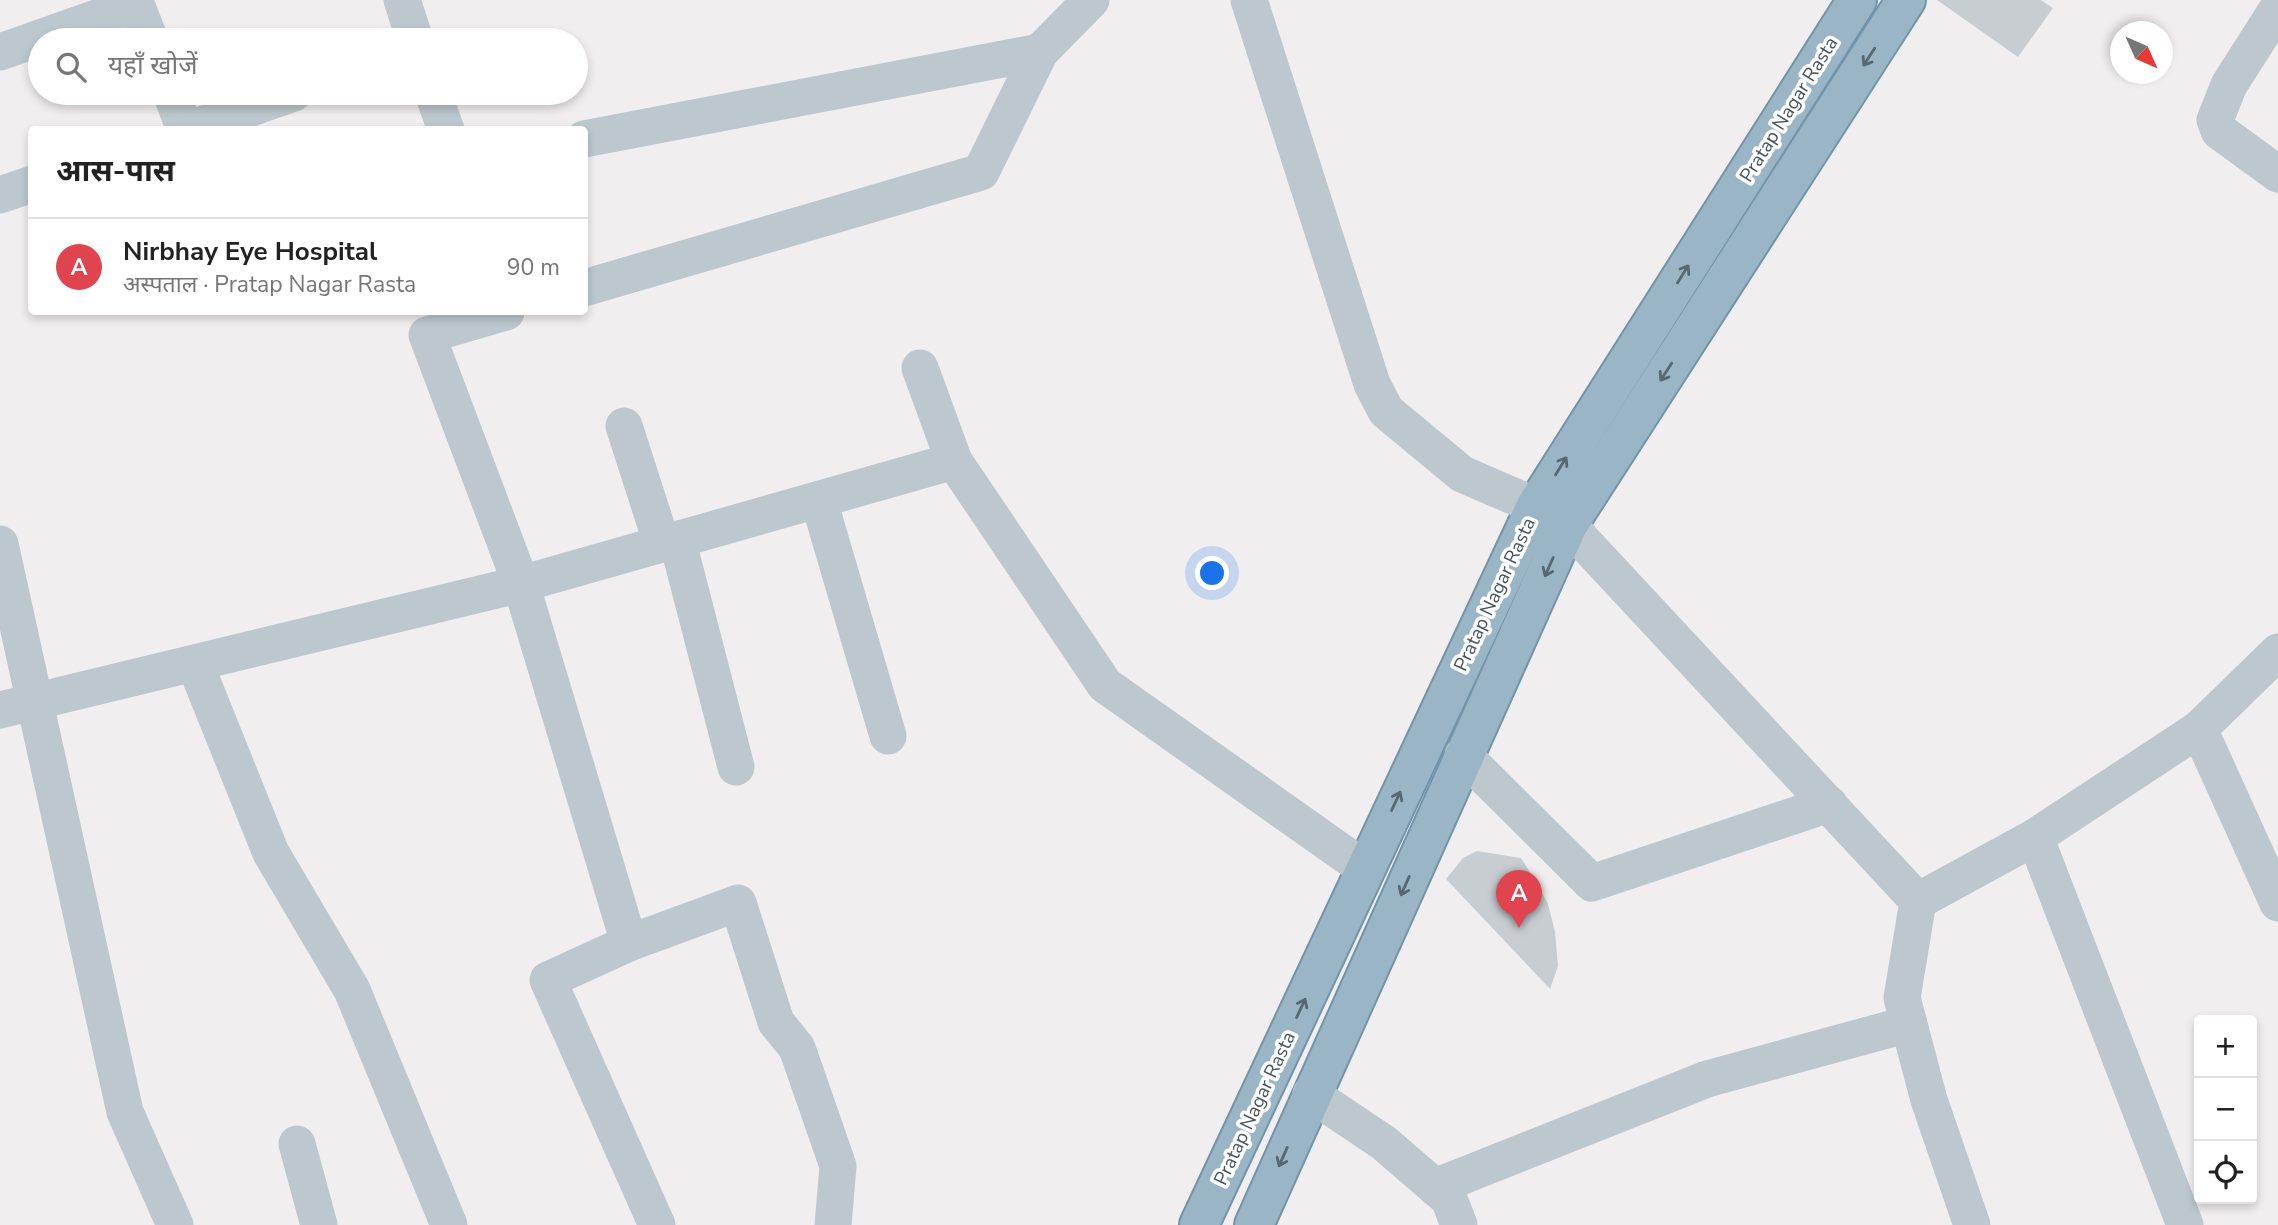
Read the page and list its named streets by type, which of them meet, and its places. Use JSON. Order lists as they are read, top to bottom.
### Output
{
  "streets": {
    "highway": ["Pratap Nagar Rasta"]
  },
  "north": "bottom right",
  "page": {
    "search": "यहाँ खोजें",
    "heading": "आस-पास",
    "list": [
      {
        "mark": "A",
        "name": "Nirbhay Eye Hospital",
        "note": "अस्पताल · Pratap Nagar Rasta",
        "value": "90 m"
      }
    ],
    "pins": "A",
    "map_buttons": ["+", "−"]
  }
}
